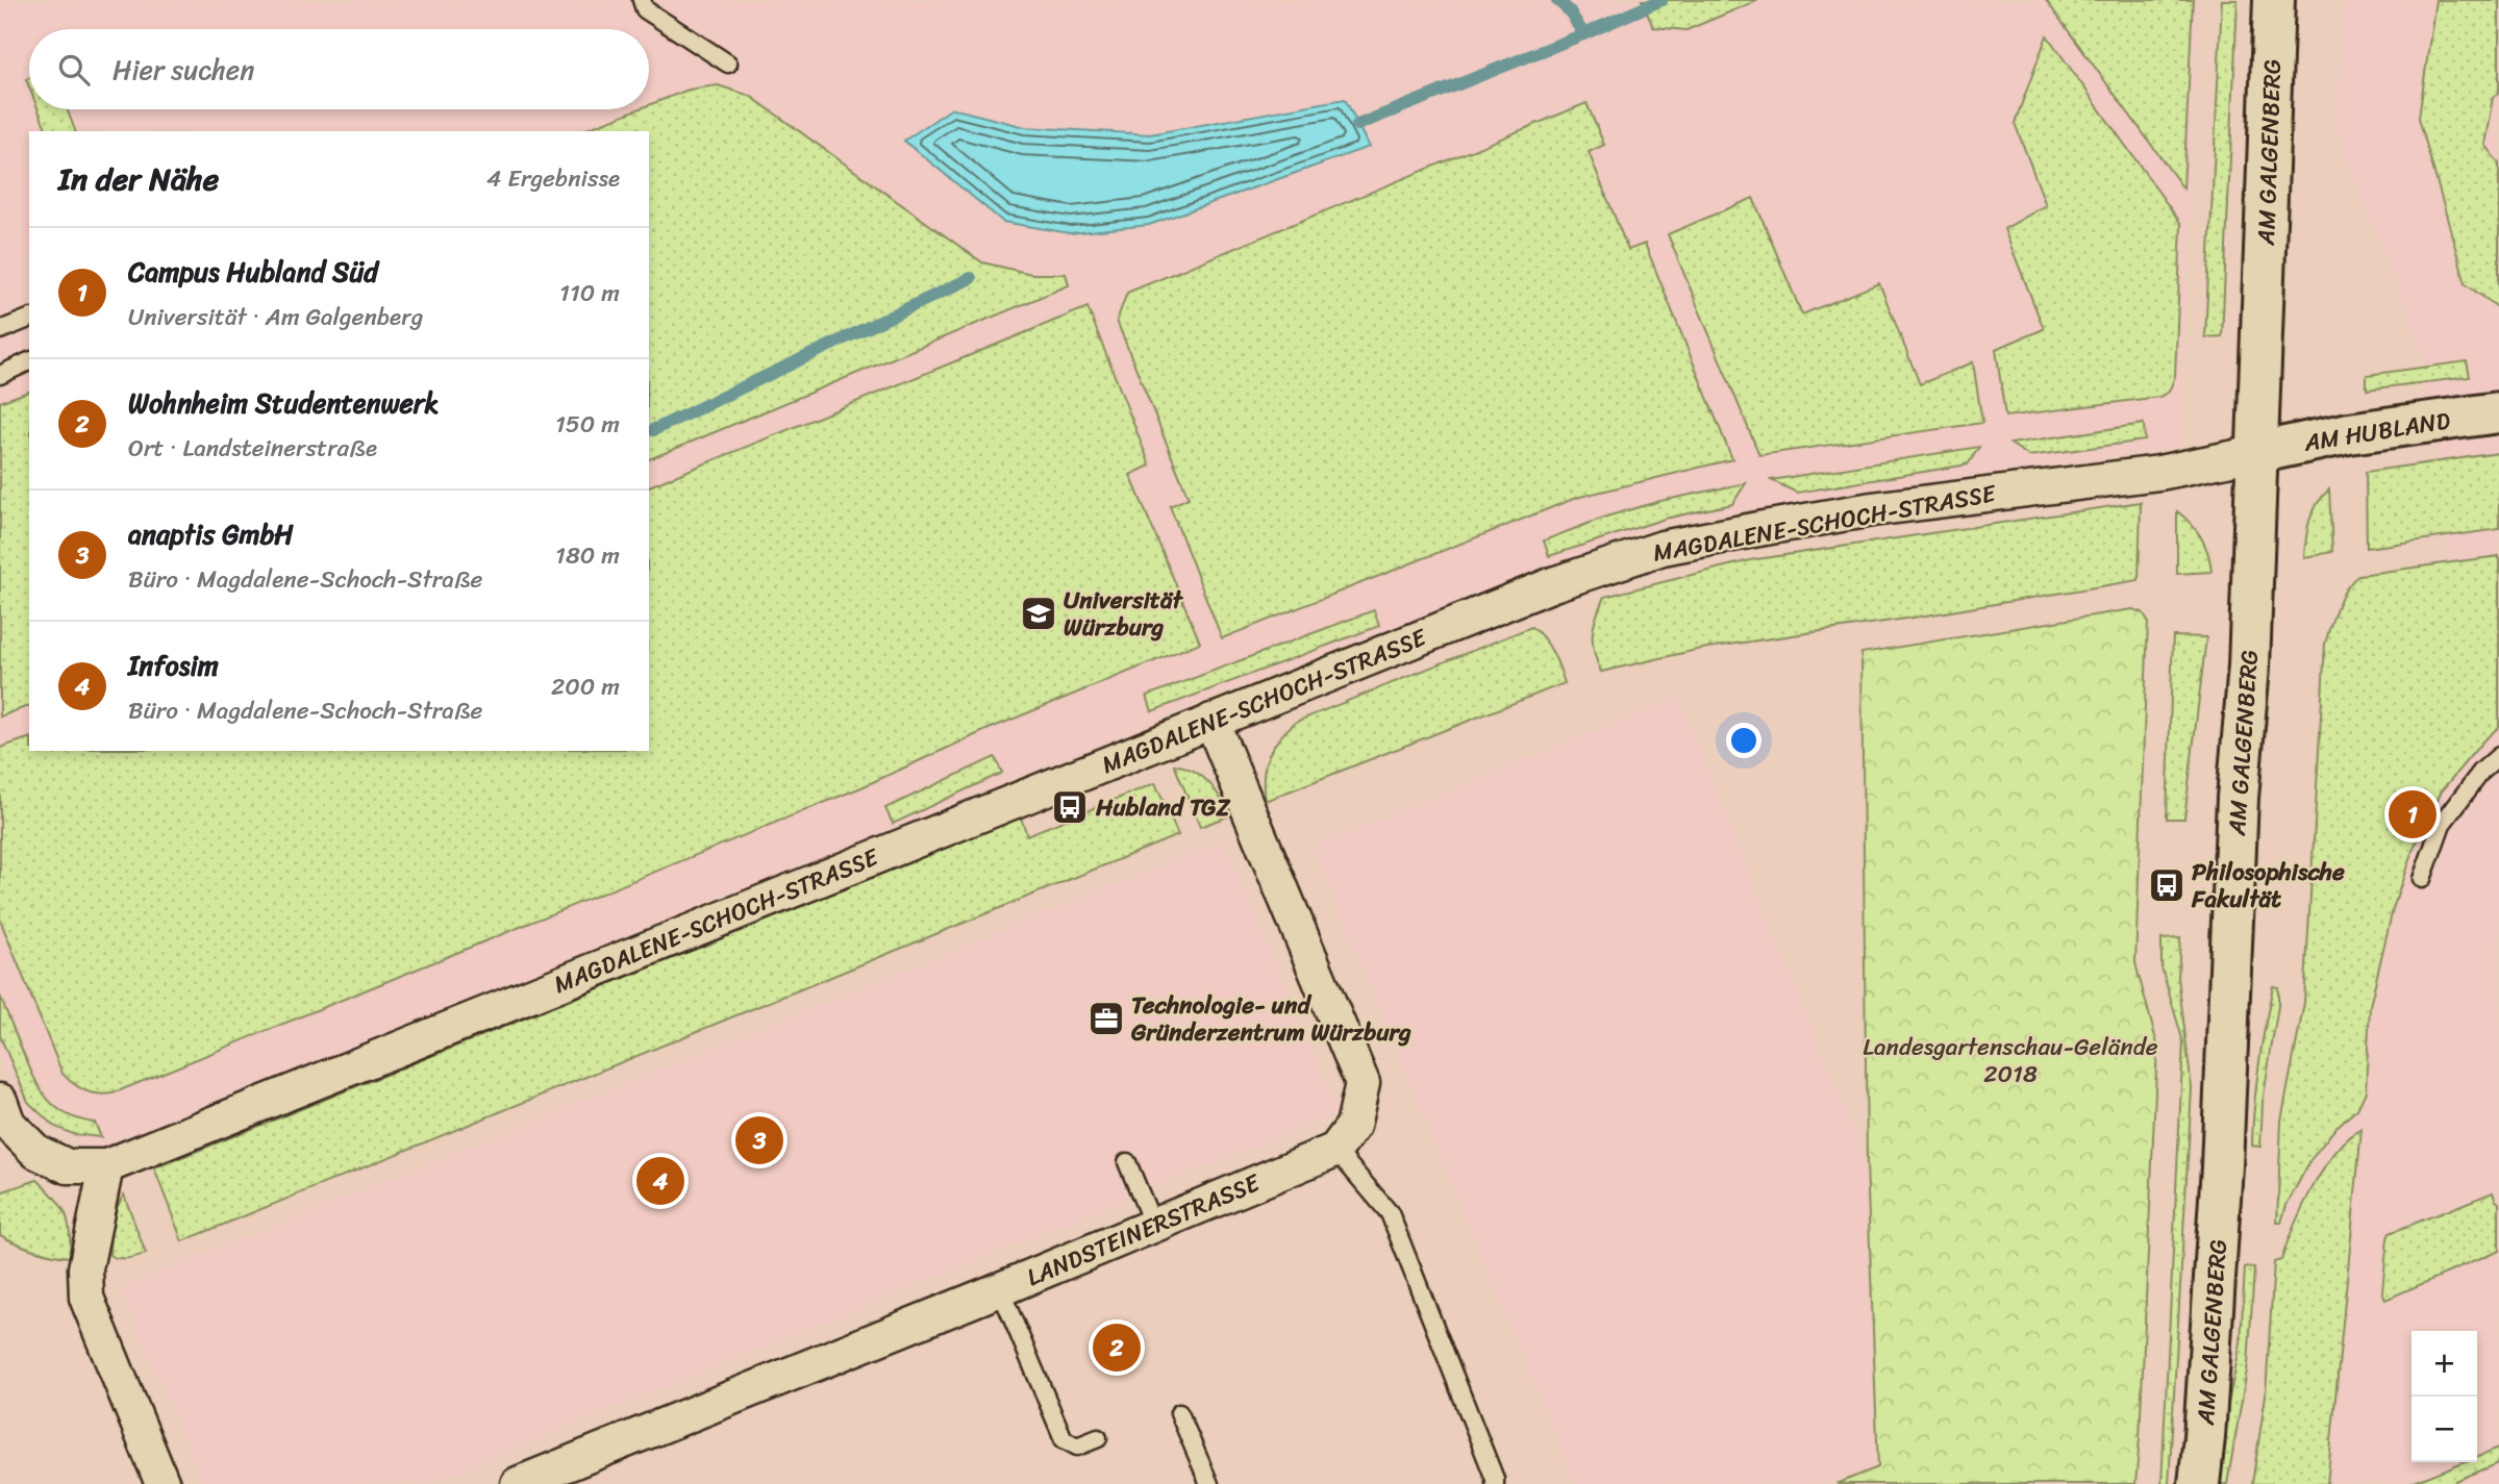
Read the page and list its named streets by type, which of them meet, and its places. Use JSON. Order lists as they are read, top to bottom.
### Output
{
  "streets": {
    "street": [
      "AM GALGENBERG",
      "AM HUBLAND",
      "MAGDALENE-SCHOCH-STRASSE",
      "LANDSTEINERSTRASSE"
    ]
  },
  "crossings": [
    ["AM GALGENBERG", "AM HUBLAND"],
    ["AM GALGENBERG", "MAGDALENE-SCHOCH-STRASSE"],
    ["AM HUBLAND", "MAGDALENE-SCHOCH-STRASSE"]
  ],
  "parks": ["Landesgartenschau-Gelände 2018"],
  "places": {
    "school or university": ["Universität Würzburg"],
    "bus stop": ["Hubland TGZ", "Philosophische Fakultät"],
    "office": ["Technologie- und Gründerzentrum Würzburg"]
  },
  "page": {
    "search": "Hier suchen",
    "heading": ["In der Nähe", "4 Ergebnisse"],
    "list": [
      {
        "mark": "1",
        "name": "Campus Hubland Süd",
        "note": "Universität · Am Galgenberg",
        "value": "110 m"
      },
      {
        "mark": "2",
        "name": "Wohnheim Studentenwerk",
        "note": "Ort · Landsteinerstraße",
        "value": "150 m"
      },
      {
        "mark": "3",
        "name": "anaptis GmbH",
        "note": "Büro · Magdalene-Schoch-Straße",
        "value": "180 m"
      },
      {
        "mark": "4",
        "name": "Infosim",
        "note": "Büro · Magdalene-Schoch-Straße",
        "value": "200 m"
      }
    ],
    "pins": [
      "1",
      "3",
      "4",
      "2"
    ],
    "map_buttons": ["+", "−"]
  }
}
